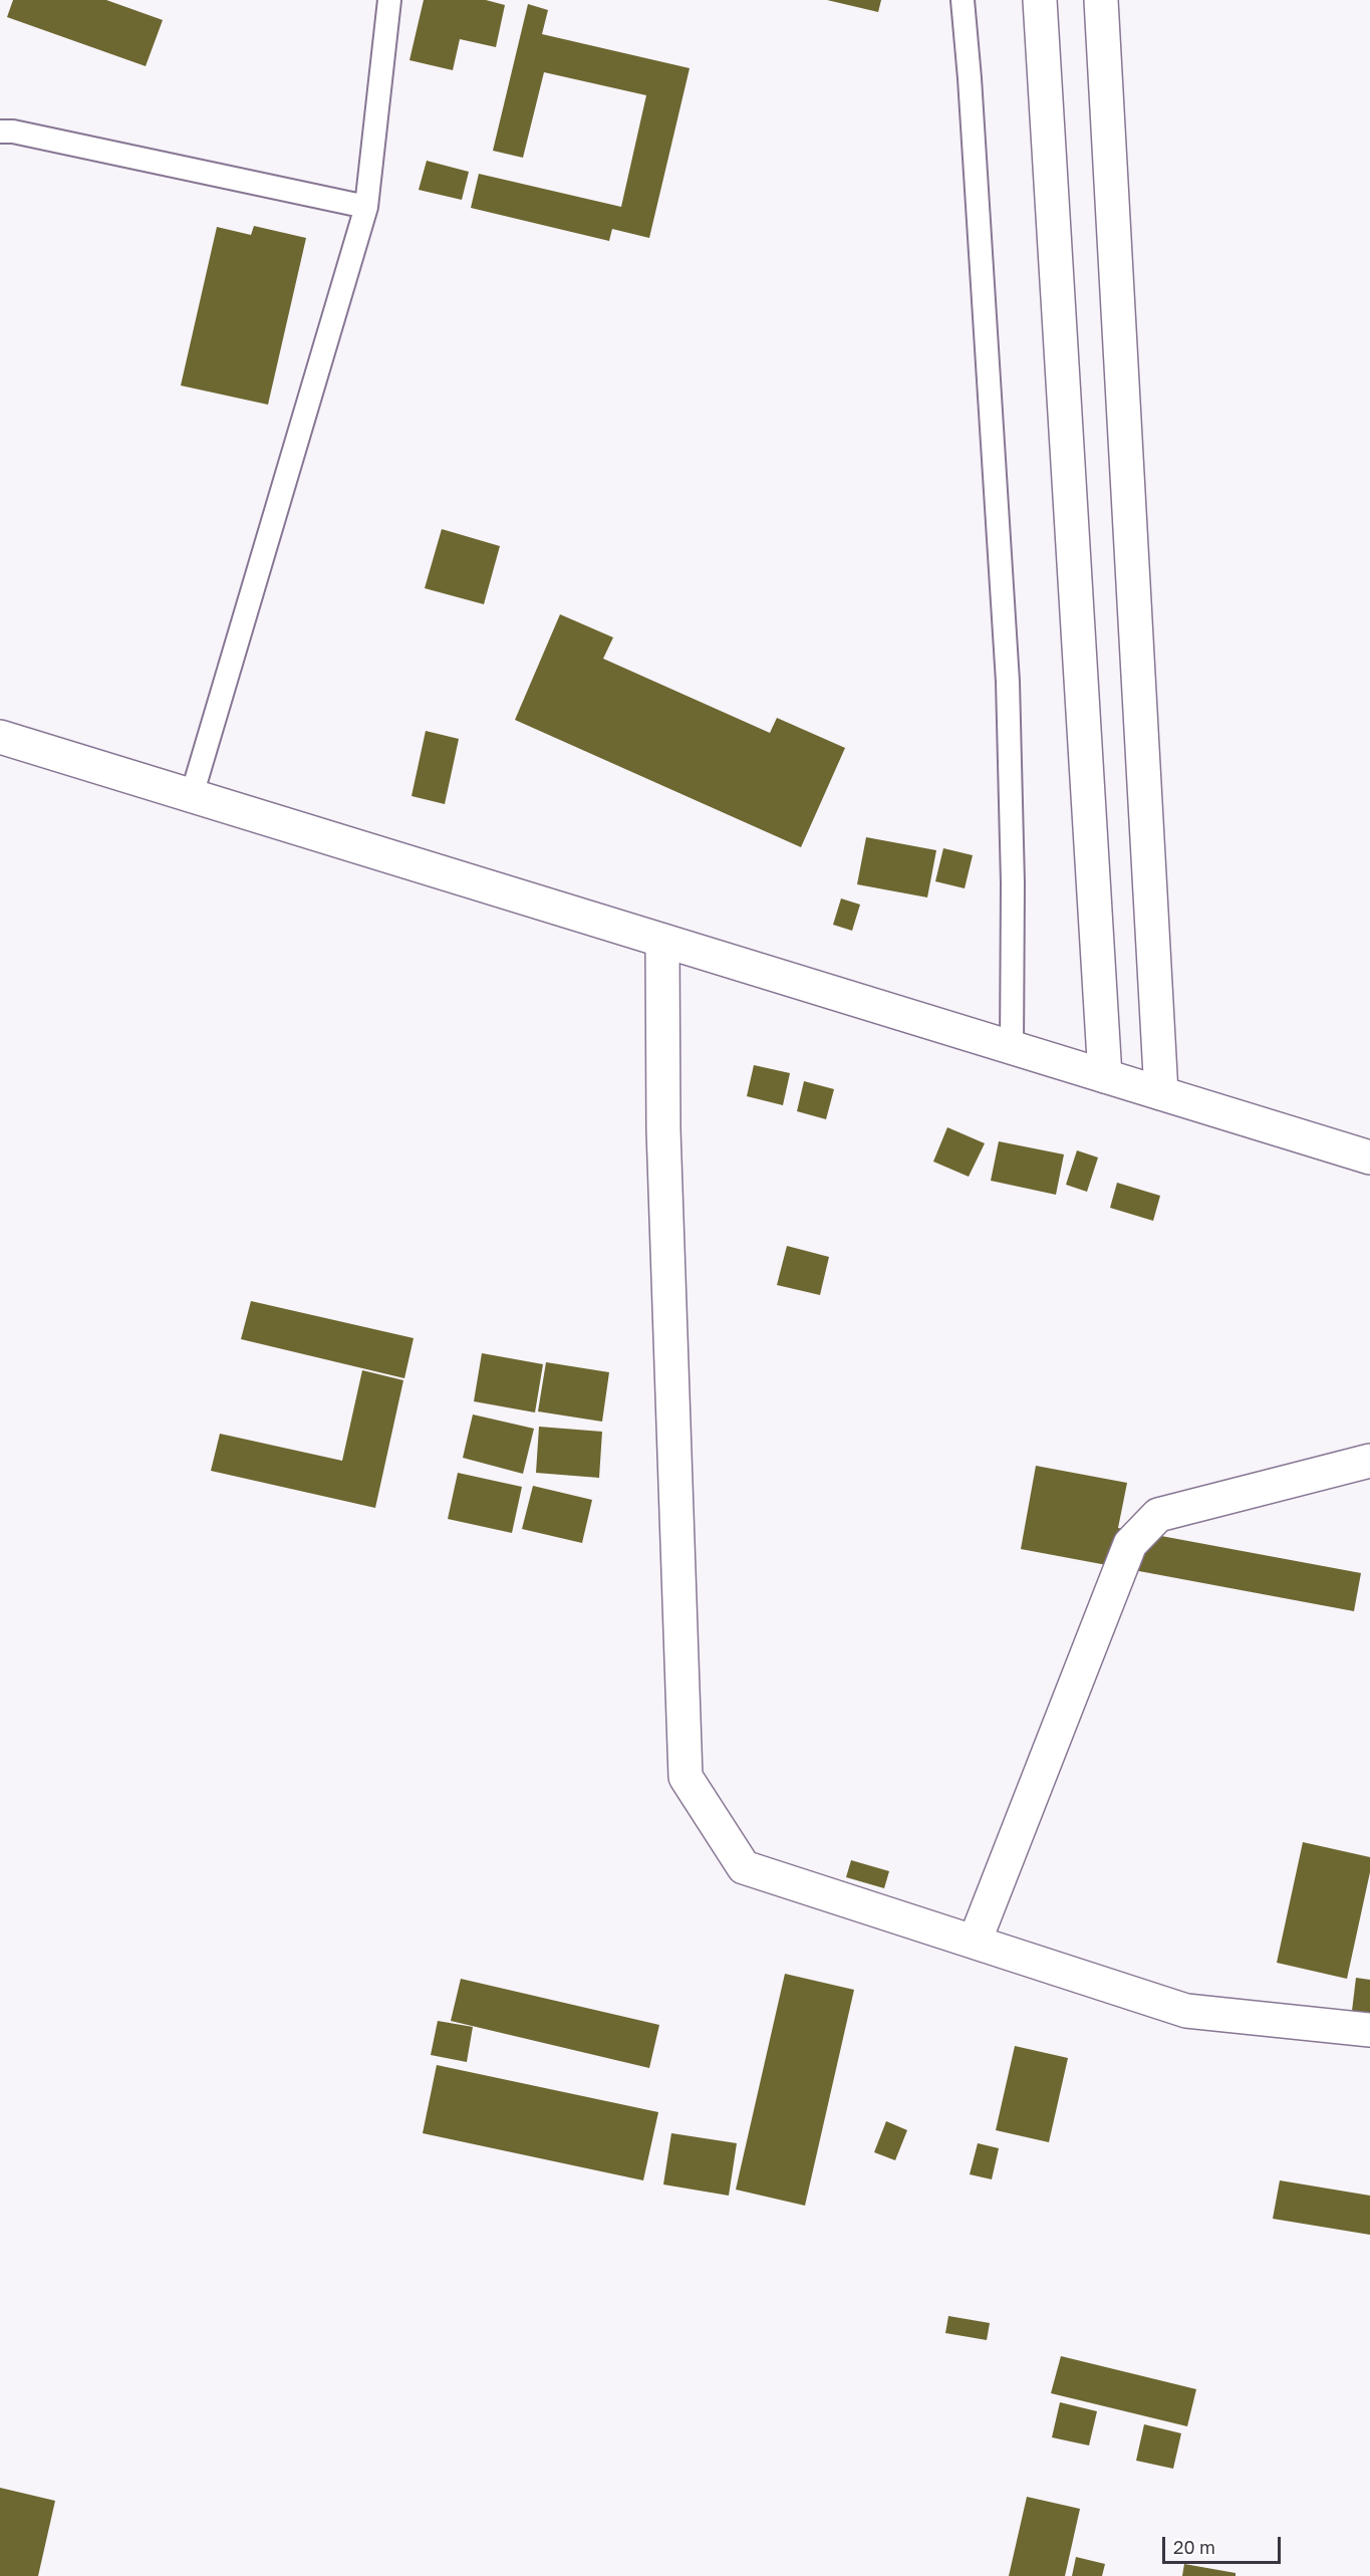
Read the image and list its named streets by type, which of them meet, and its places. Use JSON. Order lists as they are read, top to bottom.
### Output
{
  "scale_bar": "20 m"
}
